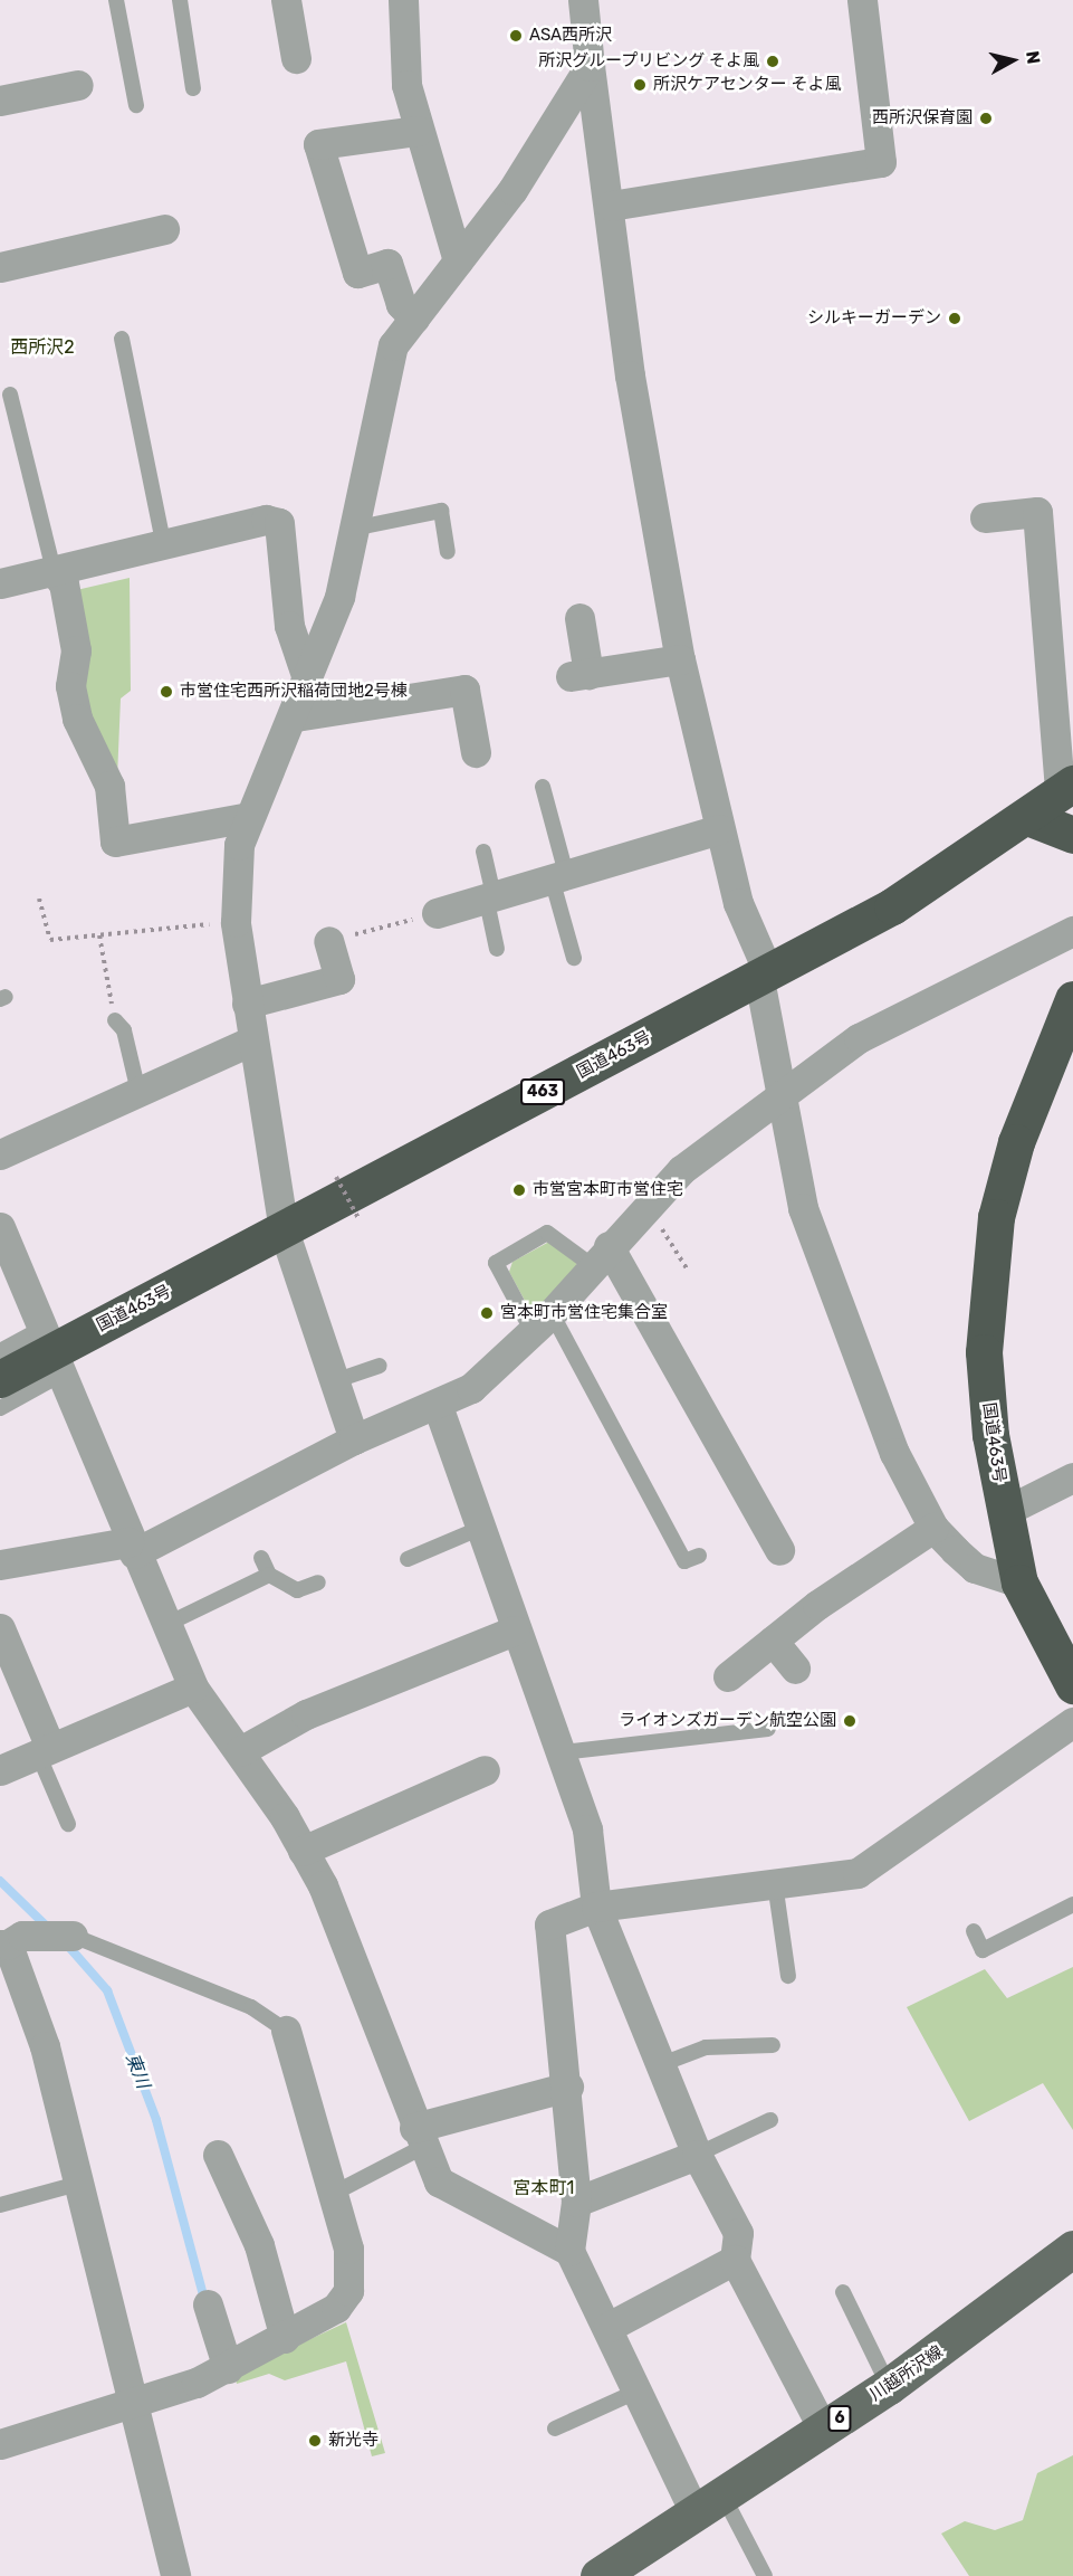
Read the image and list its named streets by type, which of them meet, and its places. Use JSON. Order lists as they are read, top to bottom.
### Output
{
  "streets": {
    "highway": ["国道463号", "463"],
    "main road": ["川越所沢線", "6"]
  },
  "districts": ["西所沢2", "宮本町1"],
  "water": ["東川"],
  "places": [
    "ASA西所沢",
    "所沢グループリビング そよ風",
    "所沢ケアセンター そよ風",
    "西所沢保育園",
    "シルキーガーデン",
    "市営住宅西所沢稲荷団地2号棟",
    "市営宮本町市営住宅",
    "宮本町市営住宅集合室",
    "ライオンズガーデン航空公園",
    "新光寺"
  ],
  "north": "right"
}
